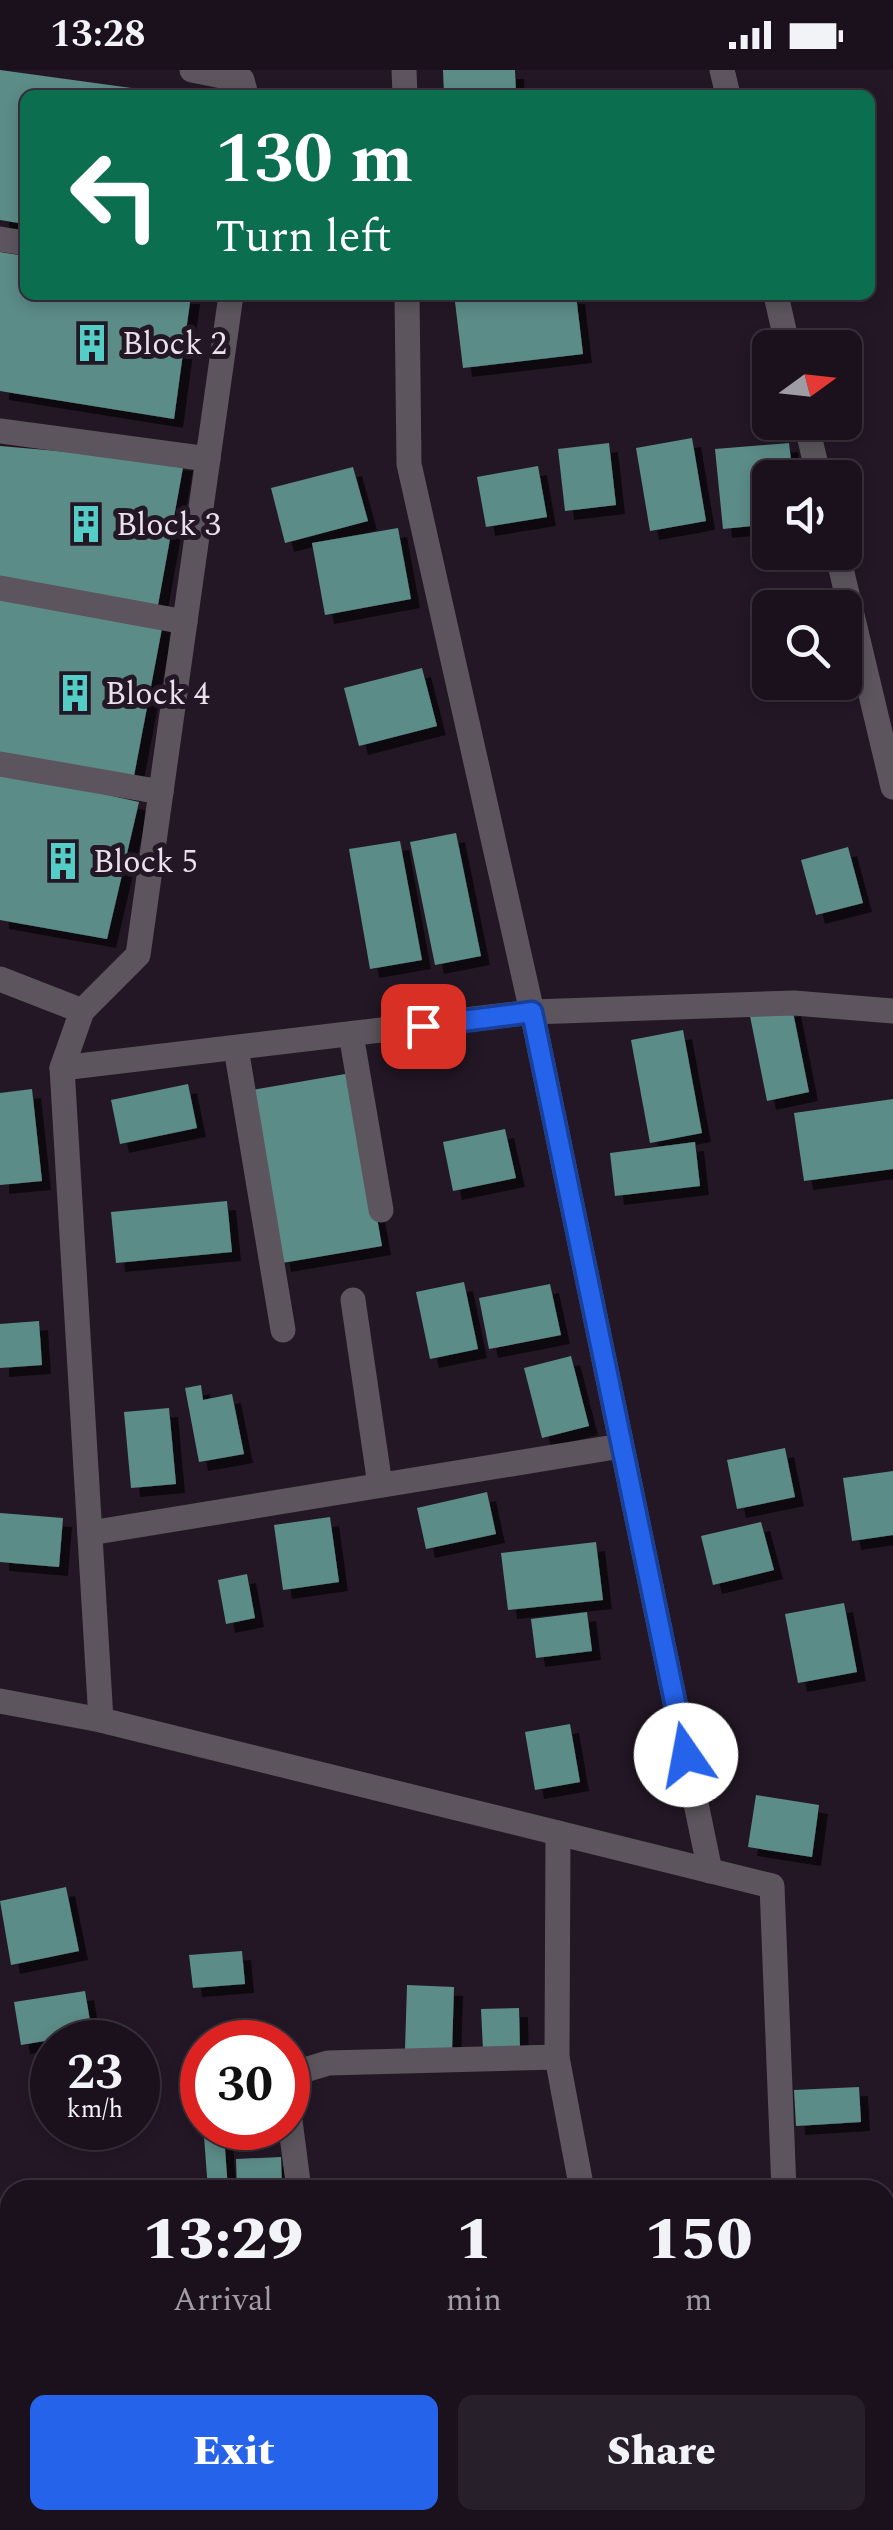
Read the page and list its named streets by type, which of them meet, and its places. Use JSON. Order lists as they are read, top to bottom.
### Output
{
  "places": {
    "building": [
      "Block 2",
      "Block 3",
      "Block 4",
      "Block 5"
    ]
  },
  "north": "right",
  "page": {
    "status": "13:28",
    "turn": ["130 m", "Turn left"],
    "speed": "23 km/h",
    "limit": "30",
    "eta": [
      "13:29",
      "Arrival",
      "1",
      "min",
      "150",
      "m"
    ],
    "buttons": ["Exit", "Share"]
  }
}
